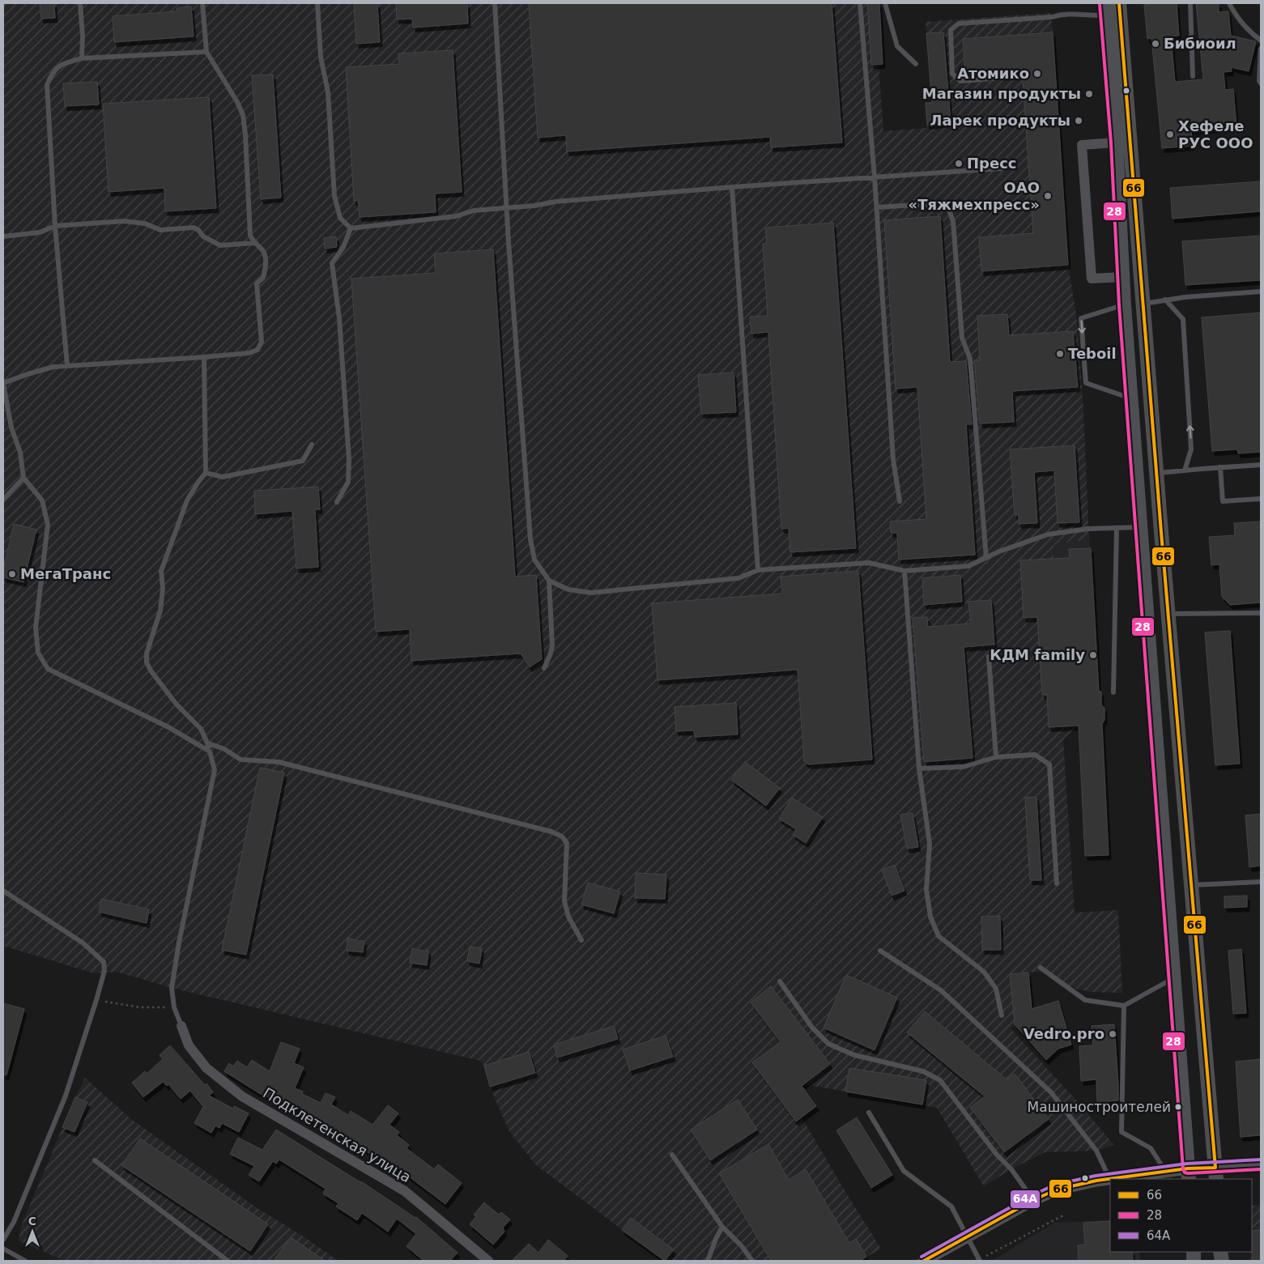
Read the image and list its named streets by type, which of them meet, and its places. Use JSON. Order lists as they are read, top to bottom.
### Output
{
  "streets": {
    "street": ["Подклетенская улица"]
  },
  "places": [
    "Бибиоил",
    "Атомико",
    "Магазин продукты",
    "Ларек продукты",
    "Хефеле РУС ООО",
    "Пресс",
    "ОАО «Тяжмехпресс»",
    "Teboil",
    "МегаТранс",
    "КДМ family",
    "Vedro.pro",
    "Машиностроителей"
  ],
  "lines": ["transit line 66", "transit line 28", "transit line 64А"],
  "legend": ["66", "28", "64А"],
  "north": "top"
}
